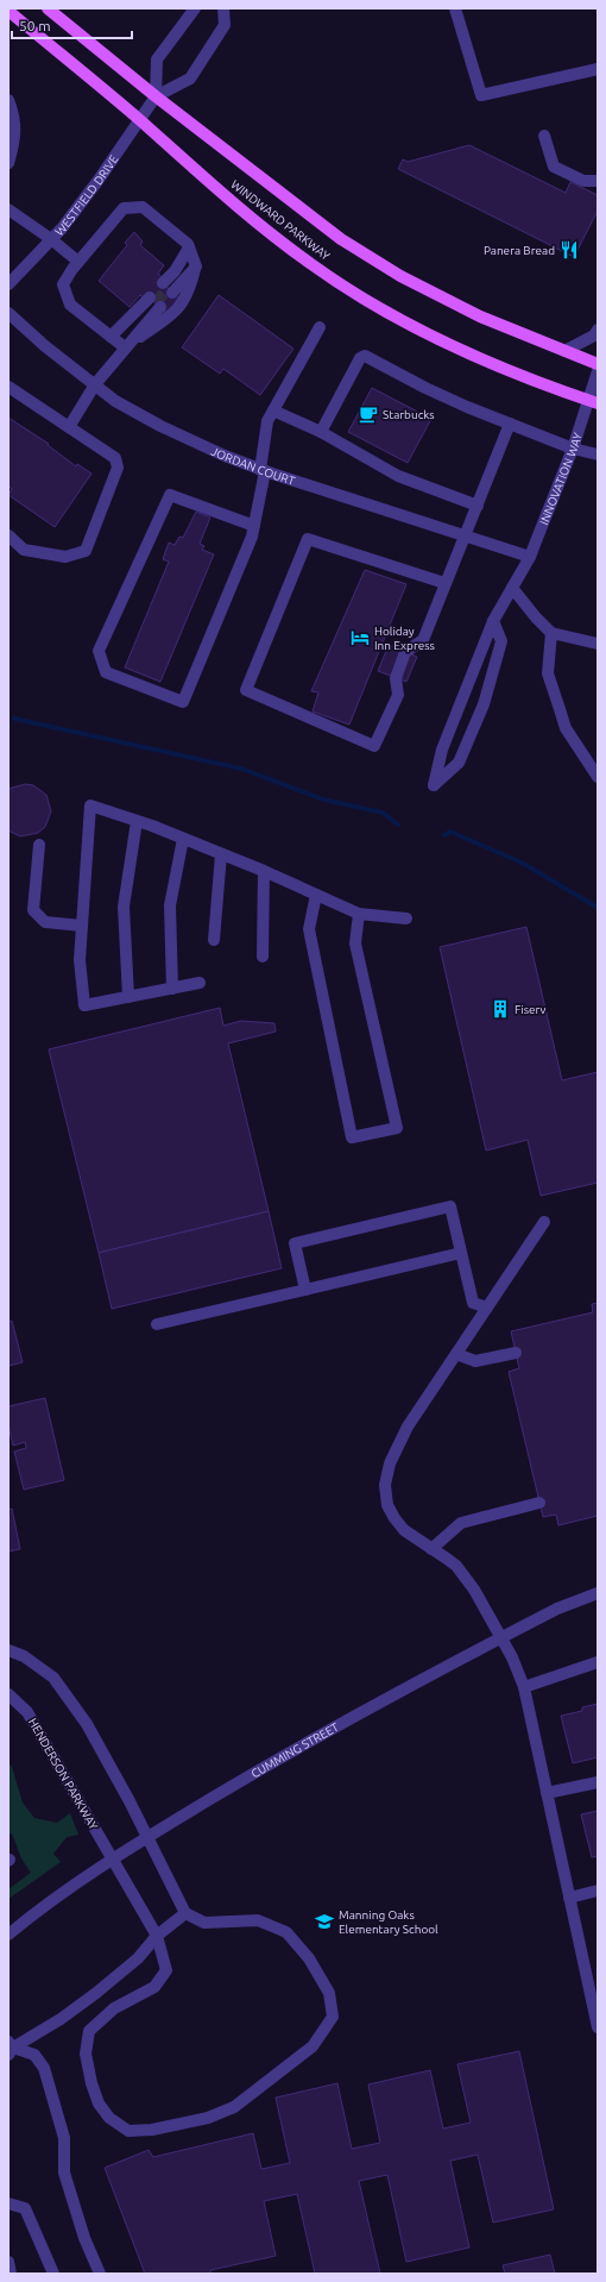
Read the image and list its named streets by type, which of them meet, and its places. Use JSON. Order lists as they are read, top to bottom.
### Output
{
  "streets": {
    "main road": ["WINDWARD PARKWAY"],
    "street": [
      "WESTFIELD DRIVE",
      "JORDAN COURT",
      "INNOVATION WAY",
      "CUMMING STREET",
      "HENDERSON PARKWAY"
    ]
  },
  "crossings": [
    ["WESTFIELD DRIVE", "WINDWARD PARKWAY"],
    ["WINDWARD PARKWAY", "INNOVATION WAY"],
    ["JORDAN COURT", "INNOVATION WAY"],
    ["CUMMING STREET", "HENDERSON PARKWAY"]
  ],
  "places": {
    "restaurant": ["Panera Bread"],
    "cafe": ["Starbucks"],
    "hotel": ["Holiday Inn Express"],
    "building": ["Fiserv"],
    "school or university": ["Manning Oaks Elementary School"]
  },
  "scale_bar": "50 m"
}
